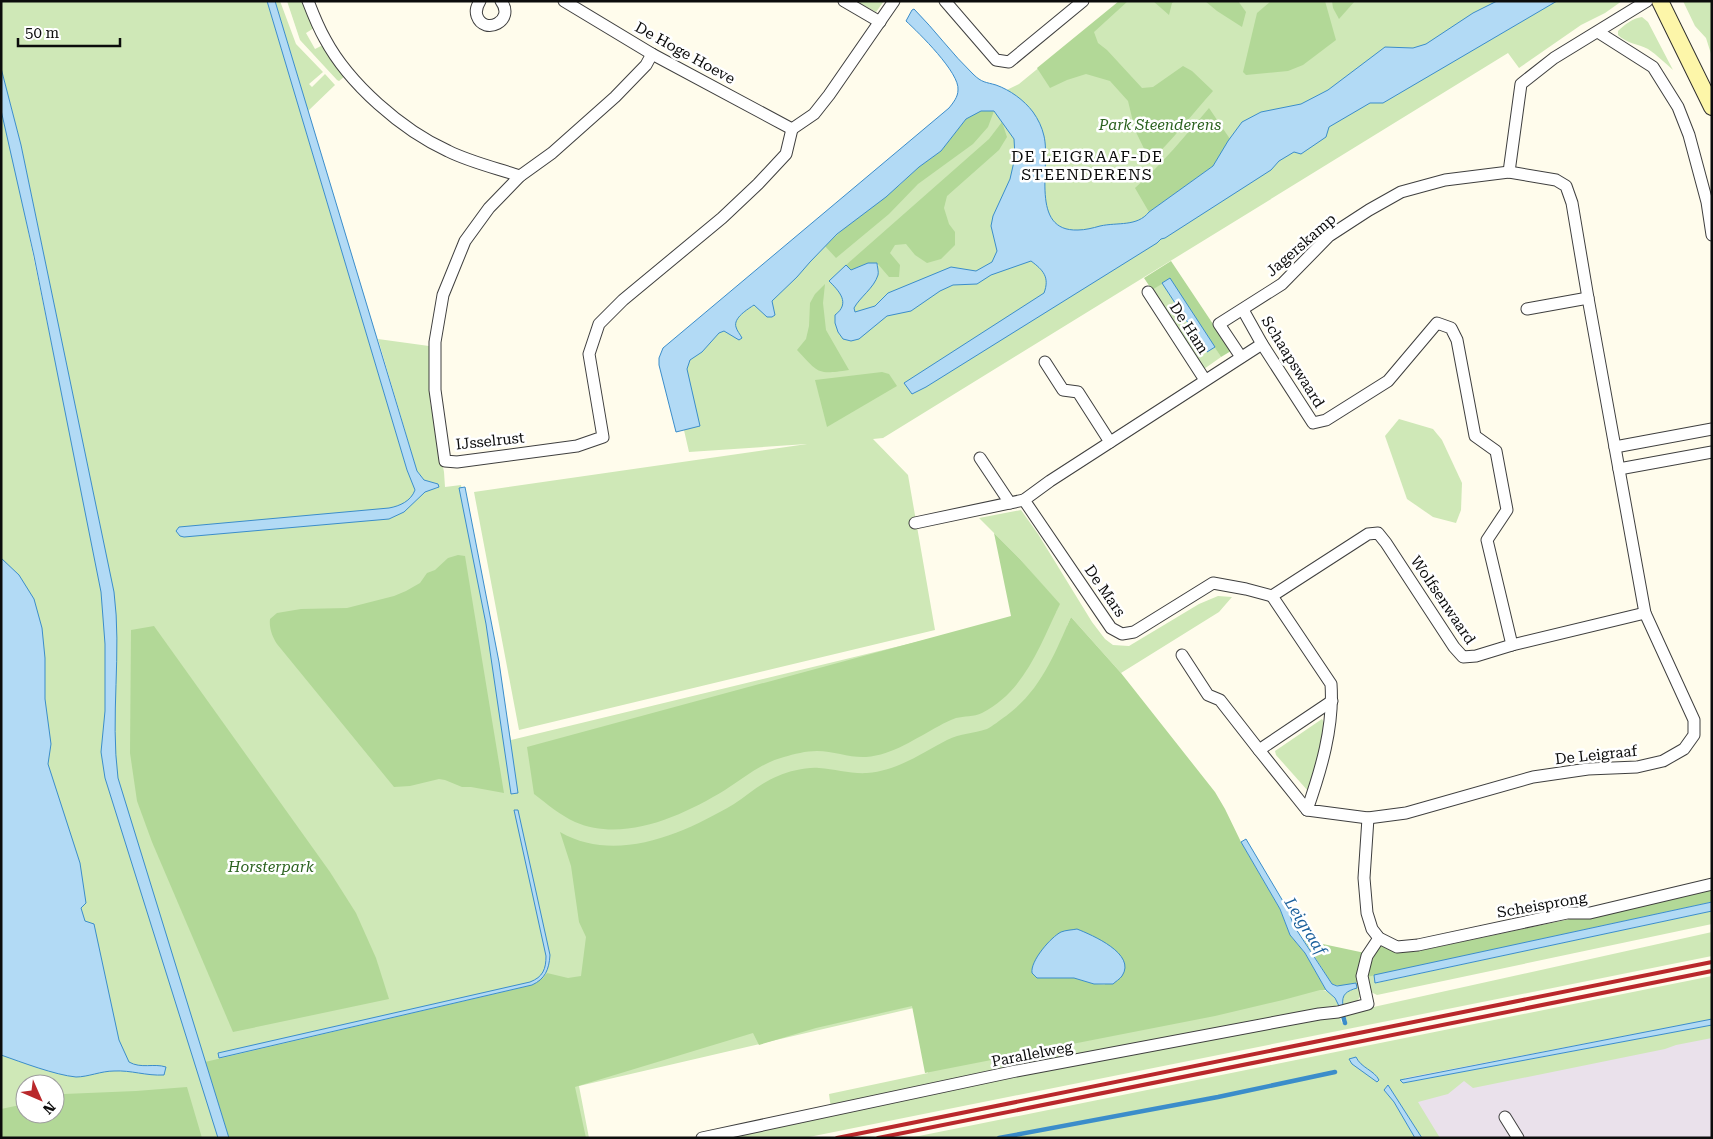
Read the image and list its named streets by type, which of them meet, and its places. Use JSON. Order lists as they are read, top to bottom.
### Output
{
  "streets": {
    "street": [
      "De Hoge Hoeve",
      "Jagerskamp",
      "De Ham",
      "Schaapswaard",
      "IJsselrust",
      "De Mars",
      "Wolfsenwaard",
      "De Leigraaf",
      "Scheisprong",
      "Parallelweg"
    ]
  },
  "crossings": [
    ["De Hoge Hoeve", "IJsselrust"],
    ["Jagerskamp", "Schaapswaard"],
    ["Jagerskamp", "De Leigraaf"],
    ["Schaapswaard", "Wolfsenwaard"],
    ["De Mars", "Wolfsenwaard"],
    ["Wolfsenwaard", "De Leigraaf"],
    ["Scheisprong", "Parallelweg"]
  ],
  "districts": ["DE LEIGRAAF-DE STEENDERENS"],
  "water": ["Leigraaf"],
  "parks": ["Park Steenderens", "Horsterpark"],
  "scale_bar": "50 m",
  "north": "bottom right"
}
